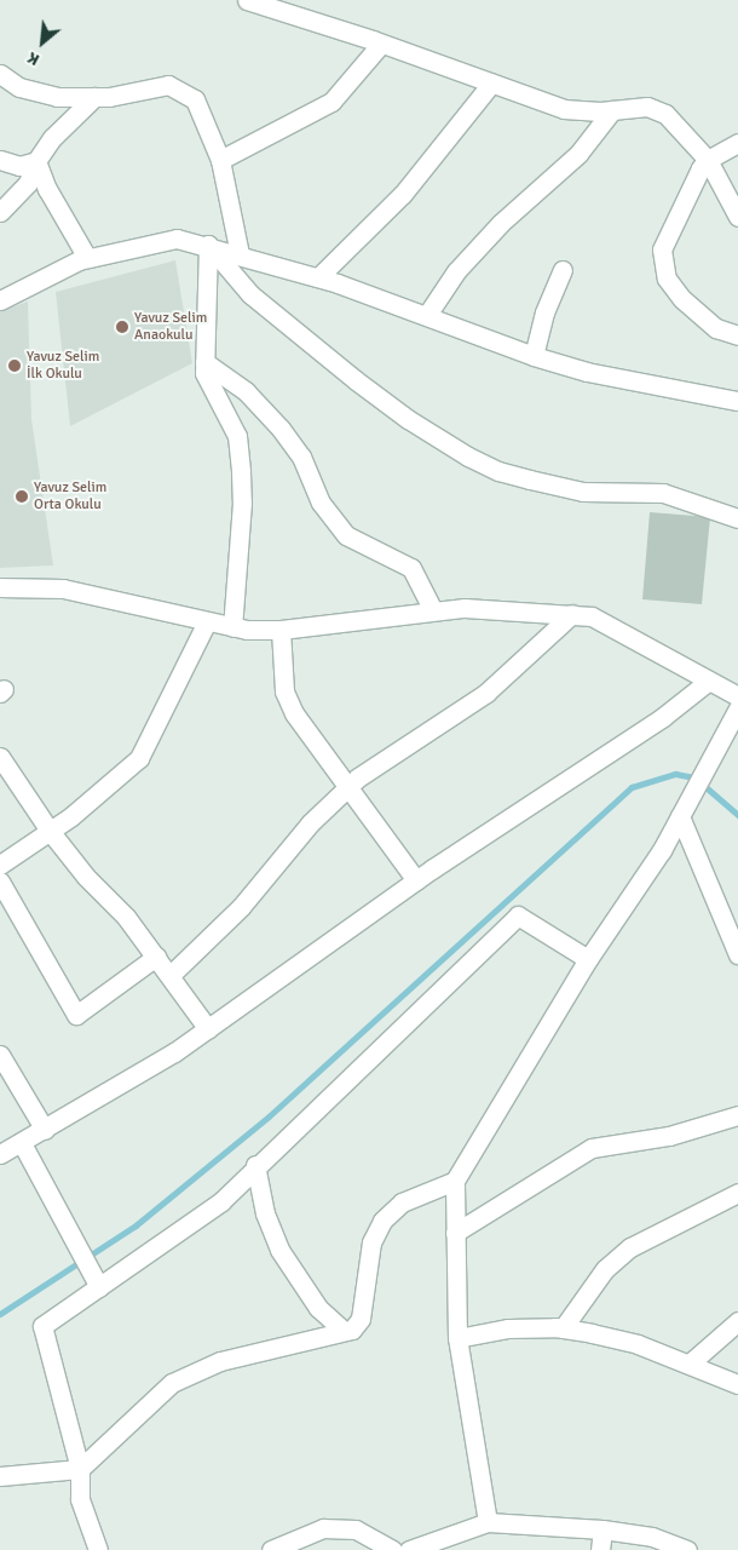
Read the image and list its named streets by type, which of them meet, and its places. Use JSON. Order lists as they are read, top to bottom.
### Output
{
  "places": ["Yavuz Selim Anaokulu", "Yavuz Selim İlk Okulu", "Yavuz Selim Orta Okulu"],
  "north": "bottom left"
}
